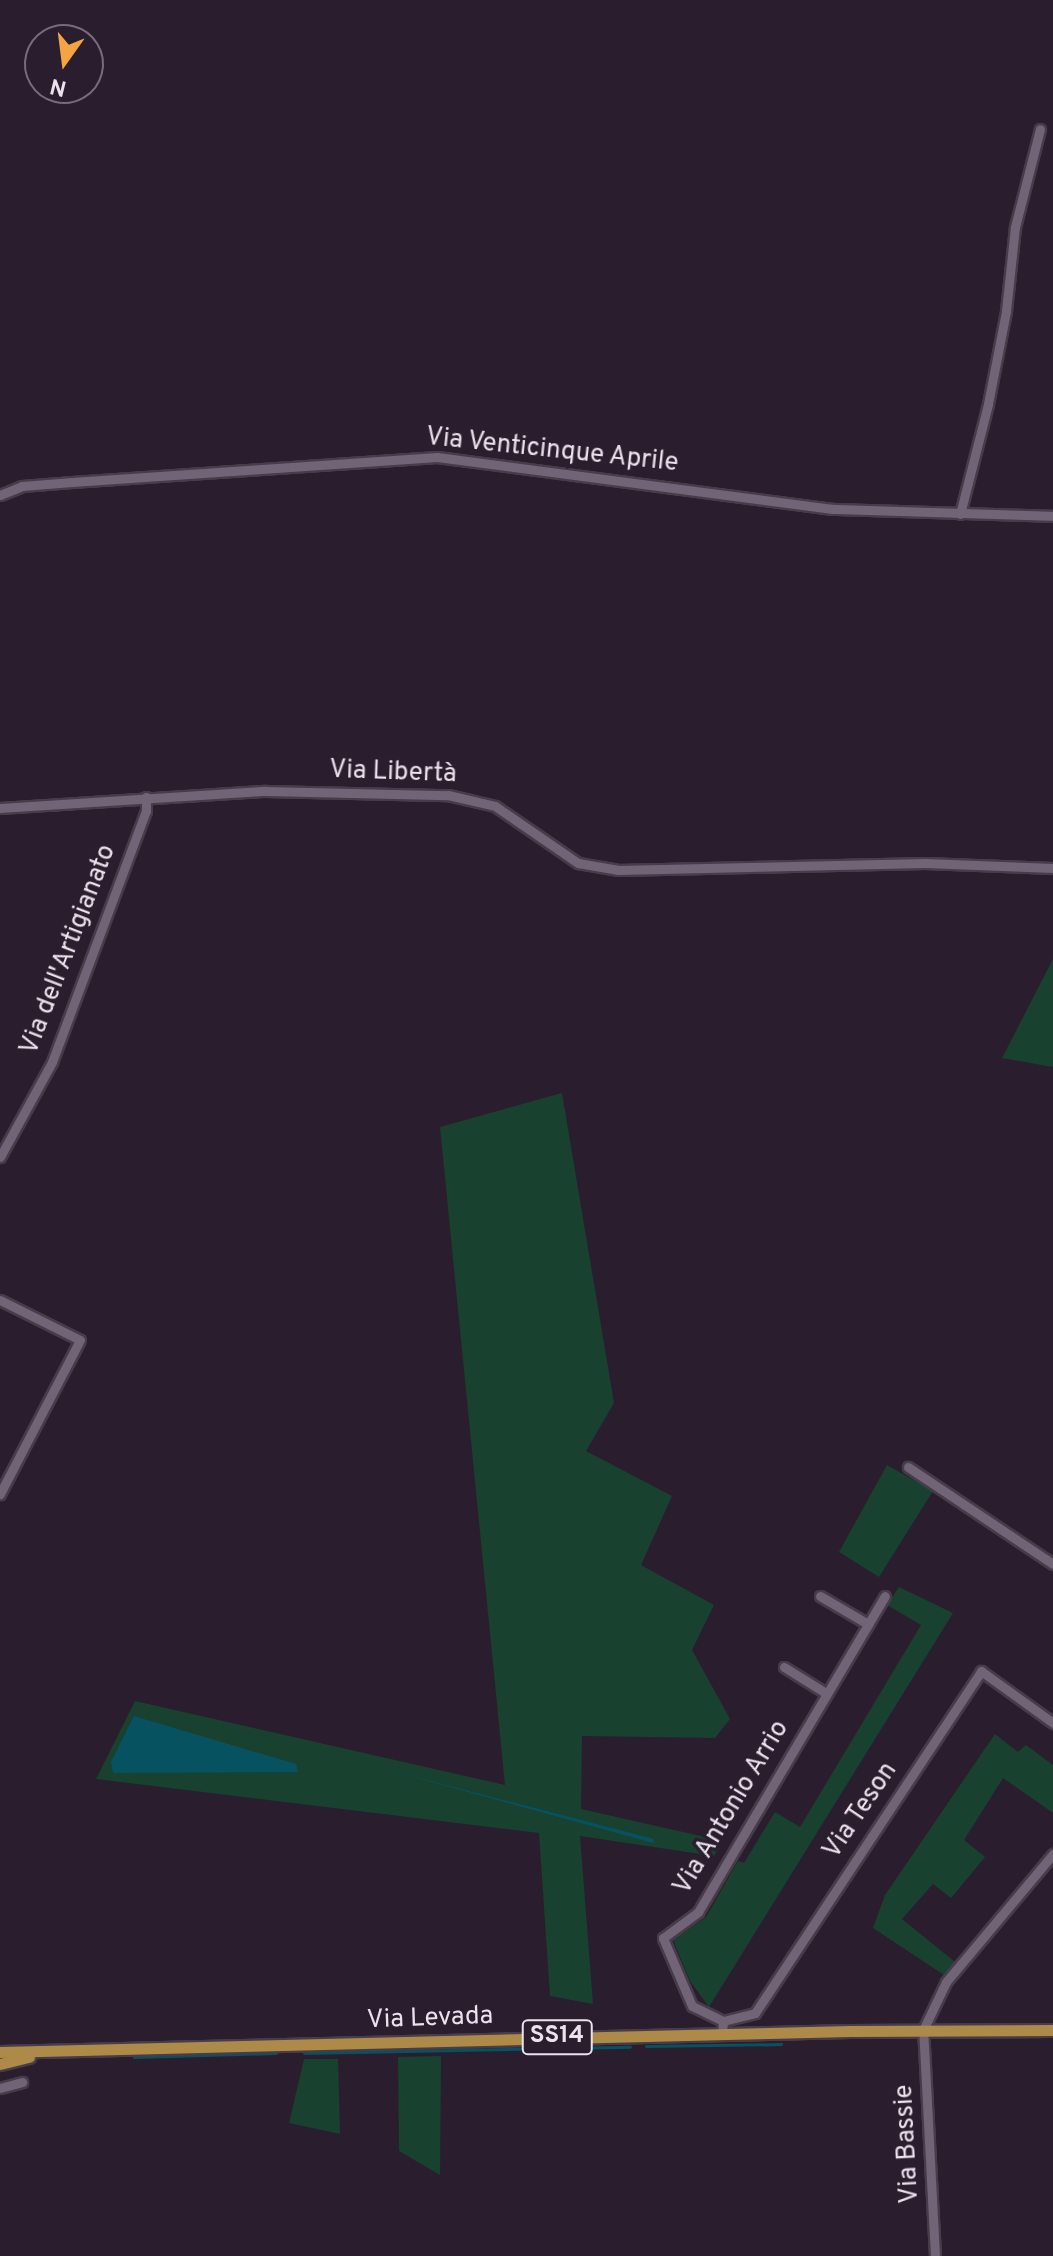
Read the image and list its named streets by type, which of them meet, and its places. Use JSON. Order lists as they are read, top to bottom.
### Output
{
  "streets": {
    "main road": ["Via Levada", "SS14"],
    "street": [
      "Via Venticinque Aprile",
      "Via Libertà",
      "Via dell'Artigianato",
      "Via Antonio Arrio",
      "Via Teson",
      "Via Bassie"
    ]
  },
  "crossings": [
    ["Via Libertà", "Via dell'Artigianato"],
    ["Via Antonio Arrio", "Via Teson"],
    ["Via Antonio Arrio", "Via Levada"],
    ["Via Teson", "Via Levada"],
    ["Via Levada", "SS14"],
    ["Via Levada", "Via Bassie"]
  ],
  "north": "bottom"
}
